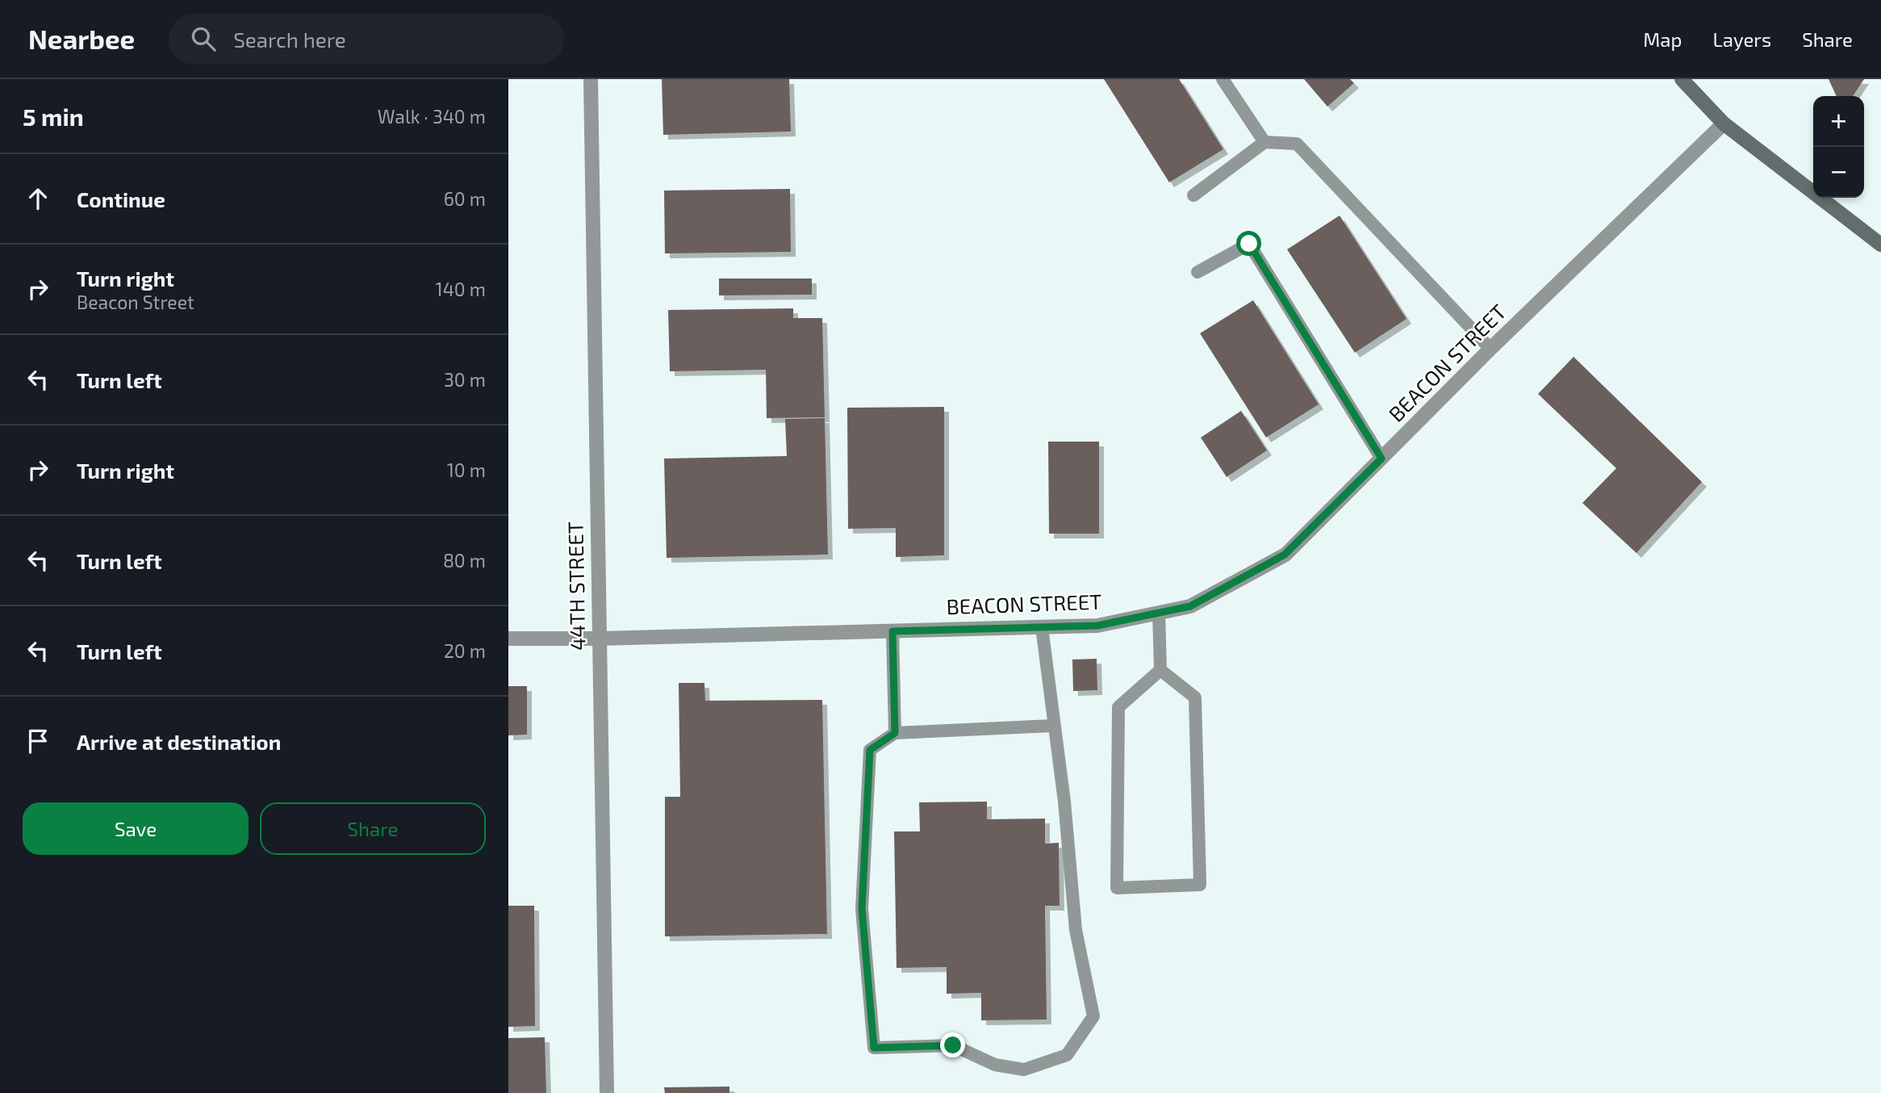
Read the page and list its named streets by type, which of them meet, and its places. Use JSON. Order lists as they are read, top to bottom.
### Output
{
  "streets": {
    "street": ["BEACON STREET", "44TH STREET"]
  },
  "crossings": [
    ["BEACON STREET", "44TH STREET"]
  ],
  "page": {
    "header": "Nearbee",
    "search": "Search here",
    "nav": ["Map", "Layers", "Share"],
    "heading": ["5 min", "Walk · 340 m"],
    "map_buttons": ["+", "−"],
    "list": [
      ["Continue", "60 m"],
      ["Turn right", "Beacon Street", "140 m"],
      ["Turn left", "30 m"],
      ["Turn right", "10 m"],
      ["Turn left", "80 m"],
      ["Turn left", "20 m"],
      "Arrive at destination"
    ],
    "buttons": ["Save", "Share"]
  }
}
